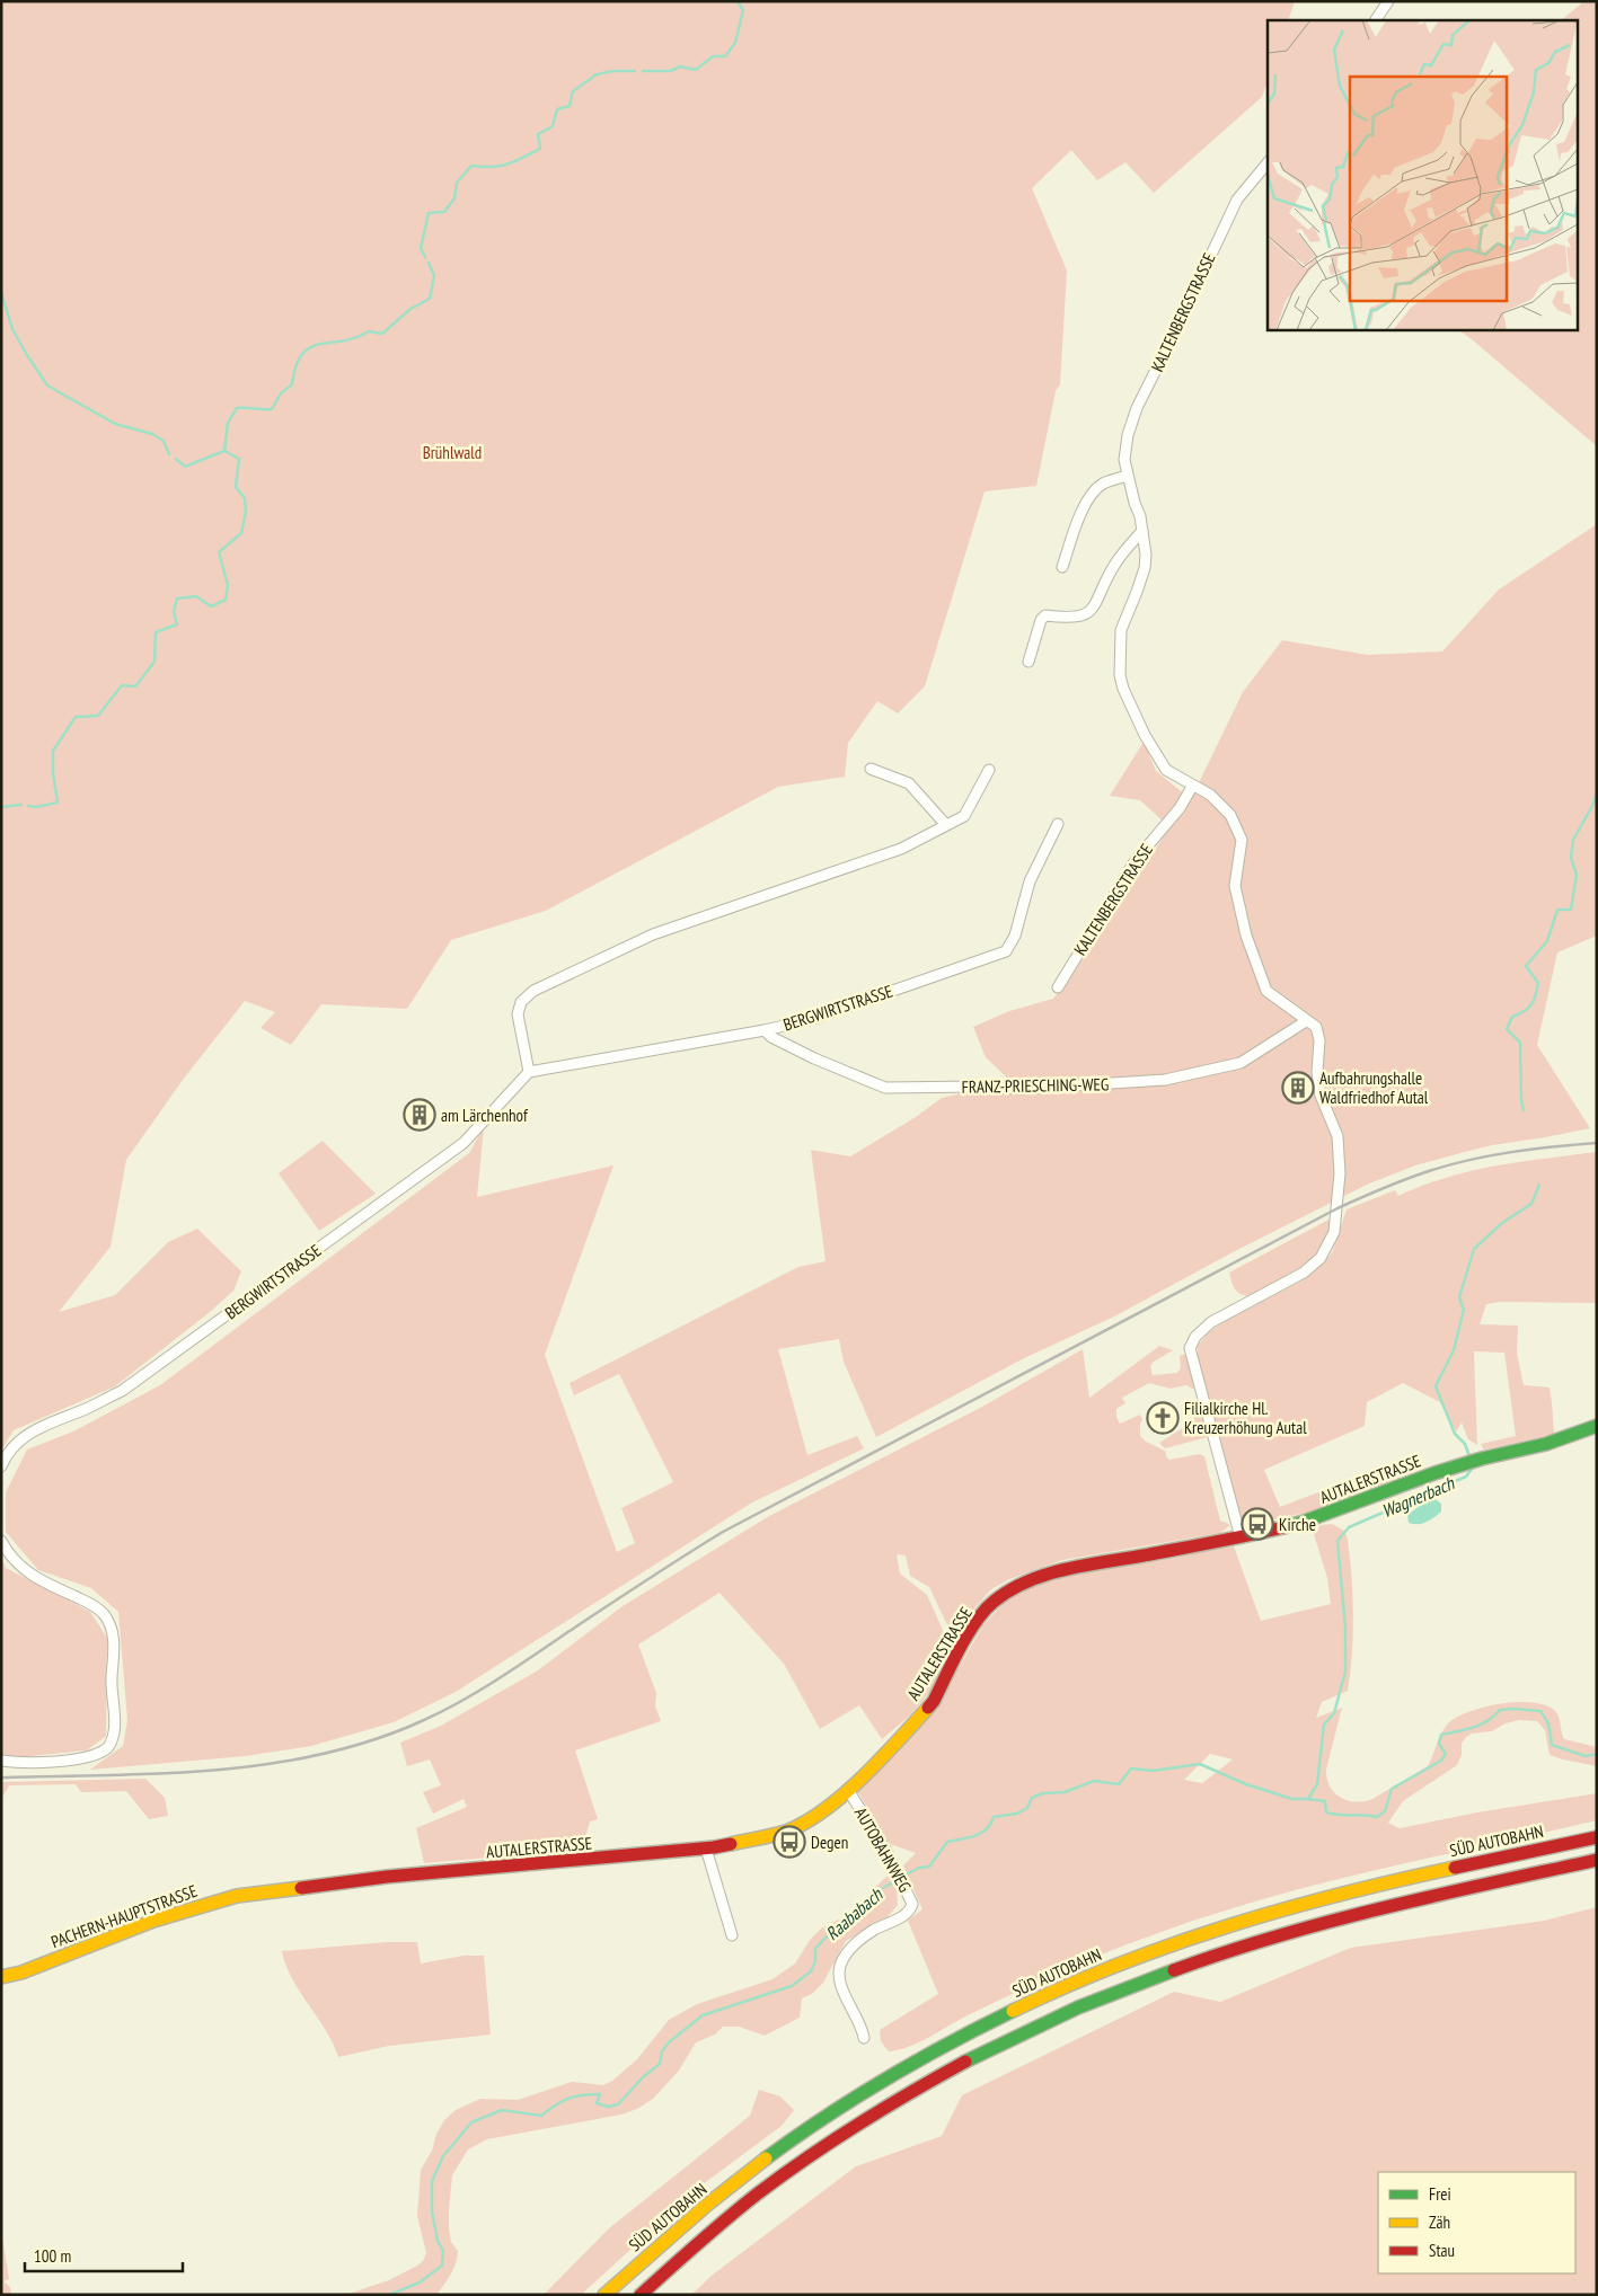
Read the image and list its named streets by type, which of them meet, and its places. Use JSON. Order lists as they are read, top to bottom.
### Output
{
  "streets": {
    "main road": ["AUTALERSTRASSE", "SÜD AUTOBAHN", "PACHERN-HAUPTSTRASSE"],
    "street": [
      "KALTENBERGSTRASSE",
      "BERGWIRTSTRASSE",
      "FRANZ-PRIESCHING-WEG",
      "AUTOBAHNWEG"
    ]
  },
  "crossings": [
    ["KALTENBERGSTRASSE", "FRANZ-PRIESCHING-WEG"],
    ["KALTENBERGSTRASSE", "AUTALERSTRASSE"],
    ["BERGWIRTSTRASSE", "FRANZ-PRIESCHING-WEG"],
    ["AUTALERSTRASSE", "AUTOBAHNWEG"],
    ["AUTALERSTRASSE", "PACHERN-HAUPTSTRASSE"]
  ],
  "water": ["Wagnerbach", "Raababach"],
  "parks": ["Brühlwald"],
  "places": {
    "building": ["Aufbahrungshalle Waldfriedhof Autal", "am Lärchenhof"],
    "church": ["Filialkirche Hl. Kreuzerhöhung Autal"],
    "bus stop": ["Kirche", "Degen"]
  },
  "legend": ["Frei", "Zäh", "Stau"],
  "scale_bar": "100 m"
}
